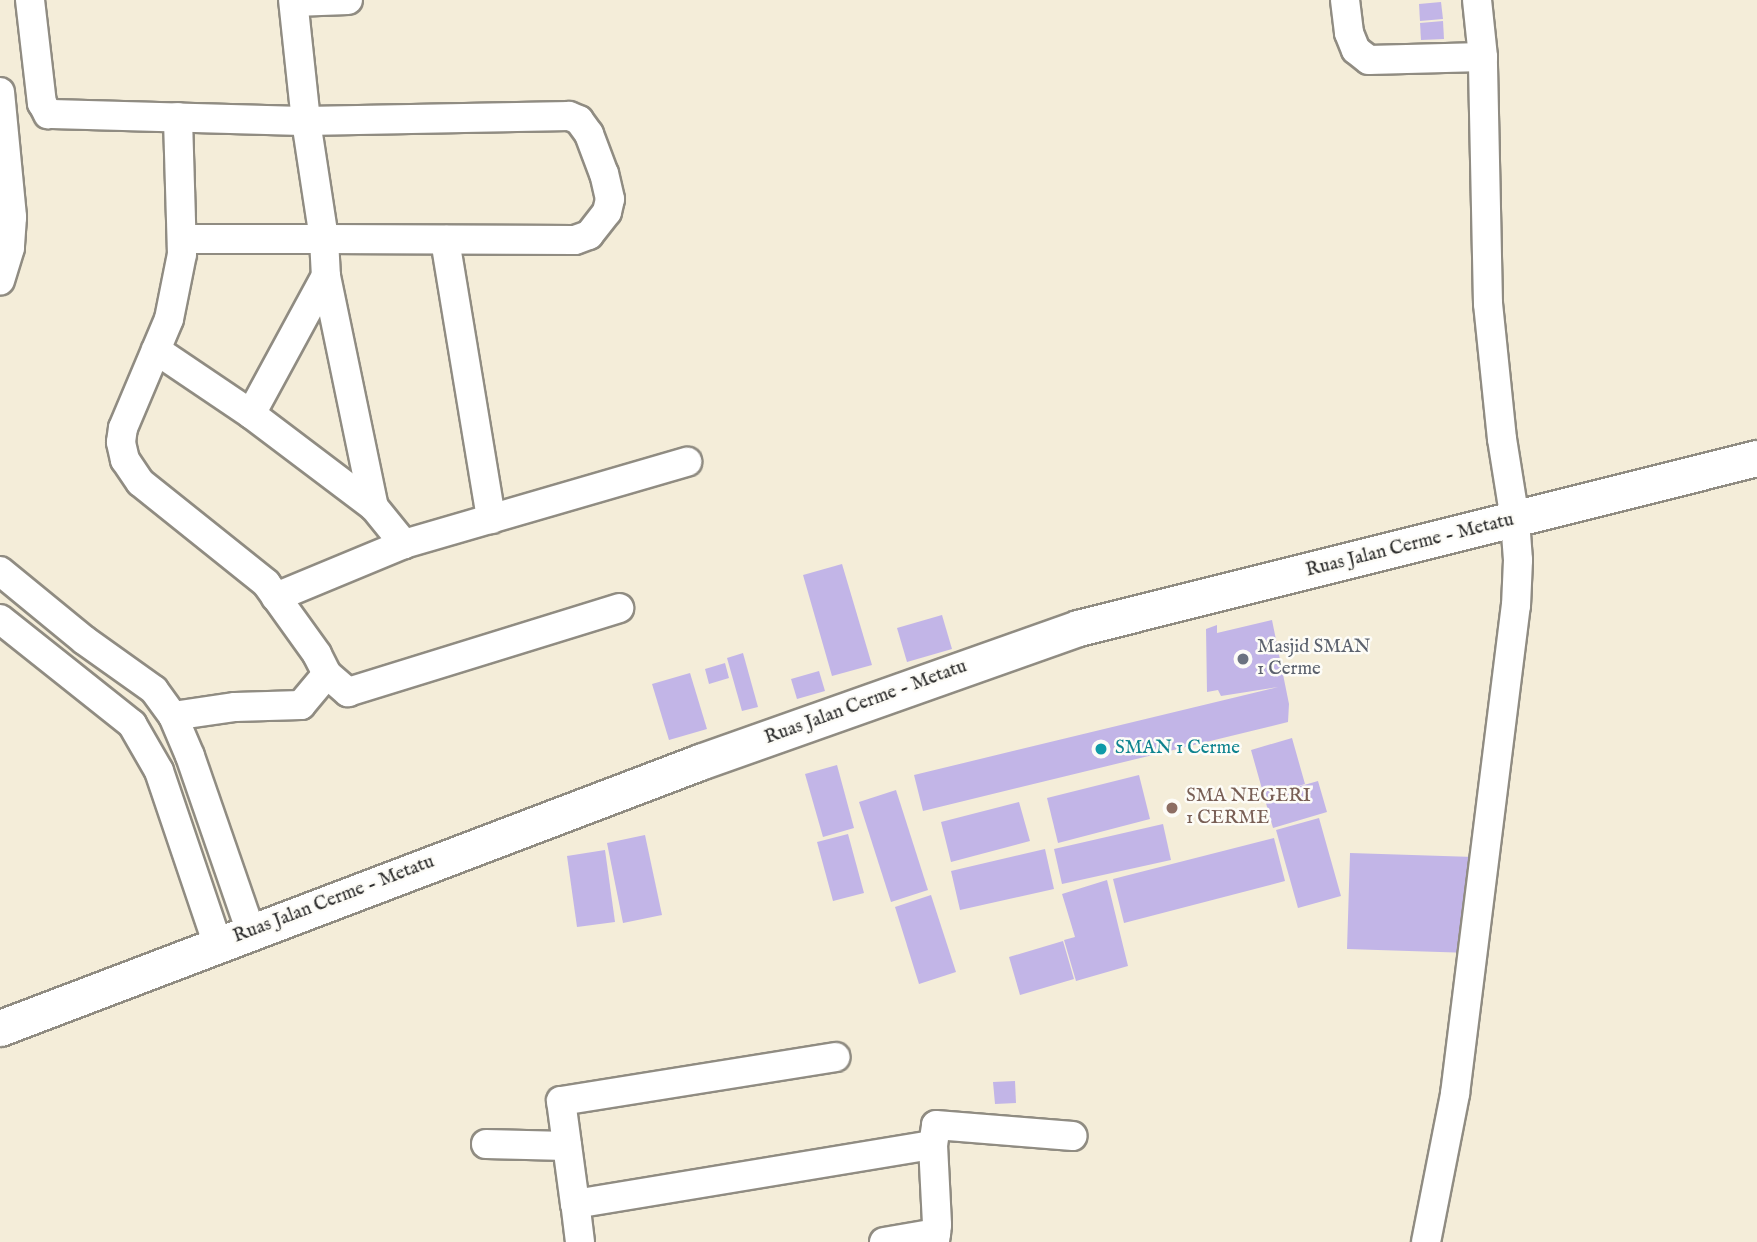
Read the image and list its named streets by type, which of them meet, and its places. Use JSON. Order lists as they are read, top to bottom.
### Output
{
  "streets": {
    "main road": ["Ruas Jalan Cerme - Metatu"]
  },
  "places": ["Masjid SMAN 1 Cerme", "SMAN 1 Cerme", "SMA NEGERI 1 CERME"]
}
